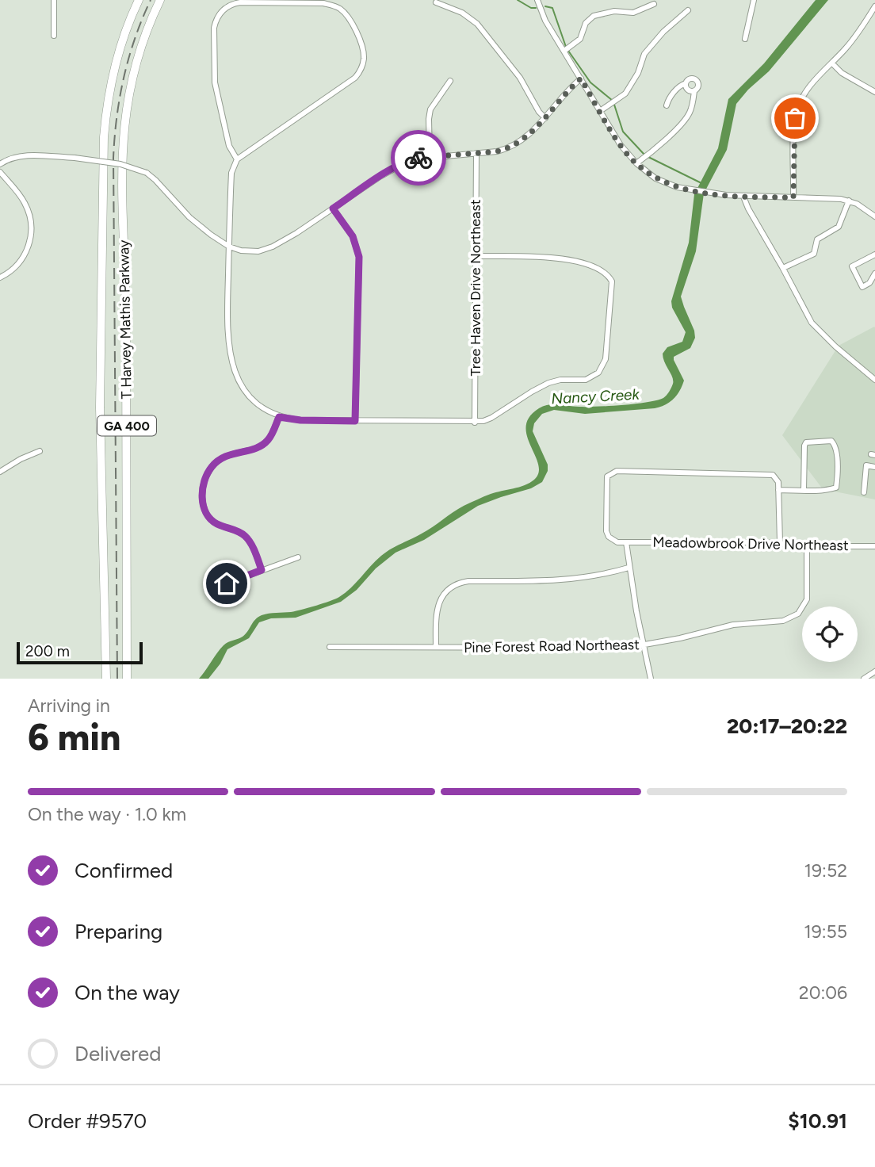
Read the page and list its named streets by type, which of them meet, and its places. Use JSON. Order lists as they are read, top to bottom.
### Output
{
  "streets": {
    "highway": ["T Harvey Mathis Parkway", "GA 400"],
    "street": ["Tree Haven Drive Northeast", "Meadowbrook Drive Northeast", "Pine Forest Road Northeast"]
  },
  "crossings": [
    ["Meadowbrook Drive Northeast", "Pine Forest Road Northeast"]
  ],
  "water": ["Nancy Creek"],
  "scale_bar": "200 m",
  "page": {
    "scale": "200 m",
    "heading": ["6 min", "Arriving in", "20:17–20:22"],
    "panel": ["Order #9570", "$10.91"],
    "bar": "On the way · 1.0 km",
    "list": [
      ["Confirmed", "19:52"],
      ["Preparing", "19:55"],
      ["On the way", "20:06"],
      "Delivered"
    ]
  }
}
